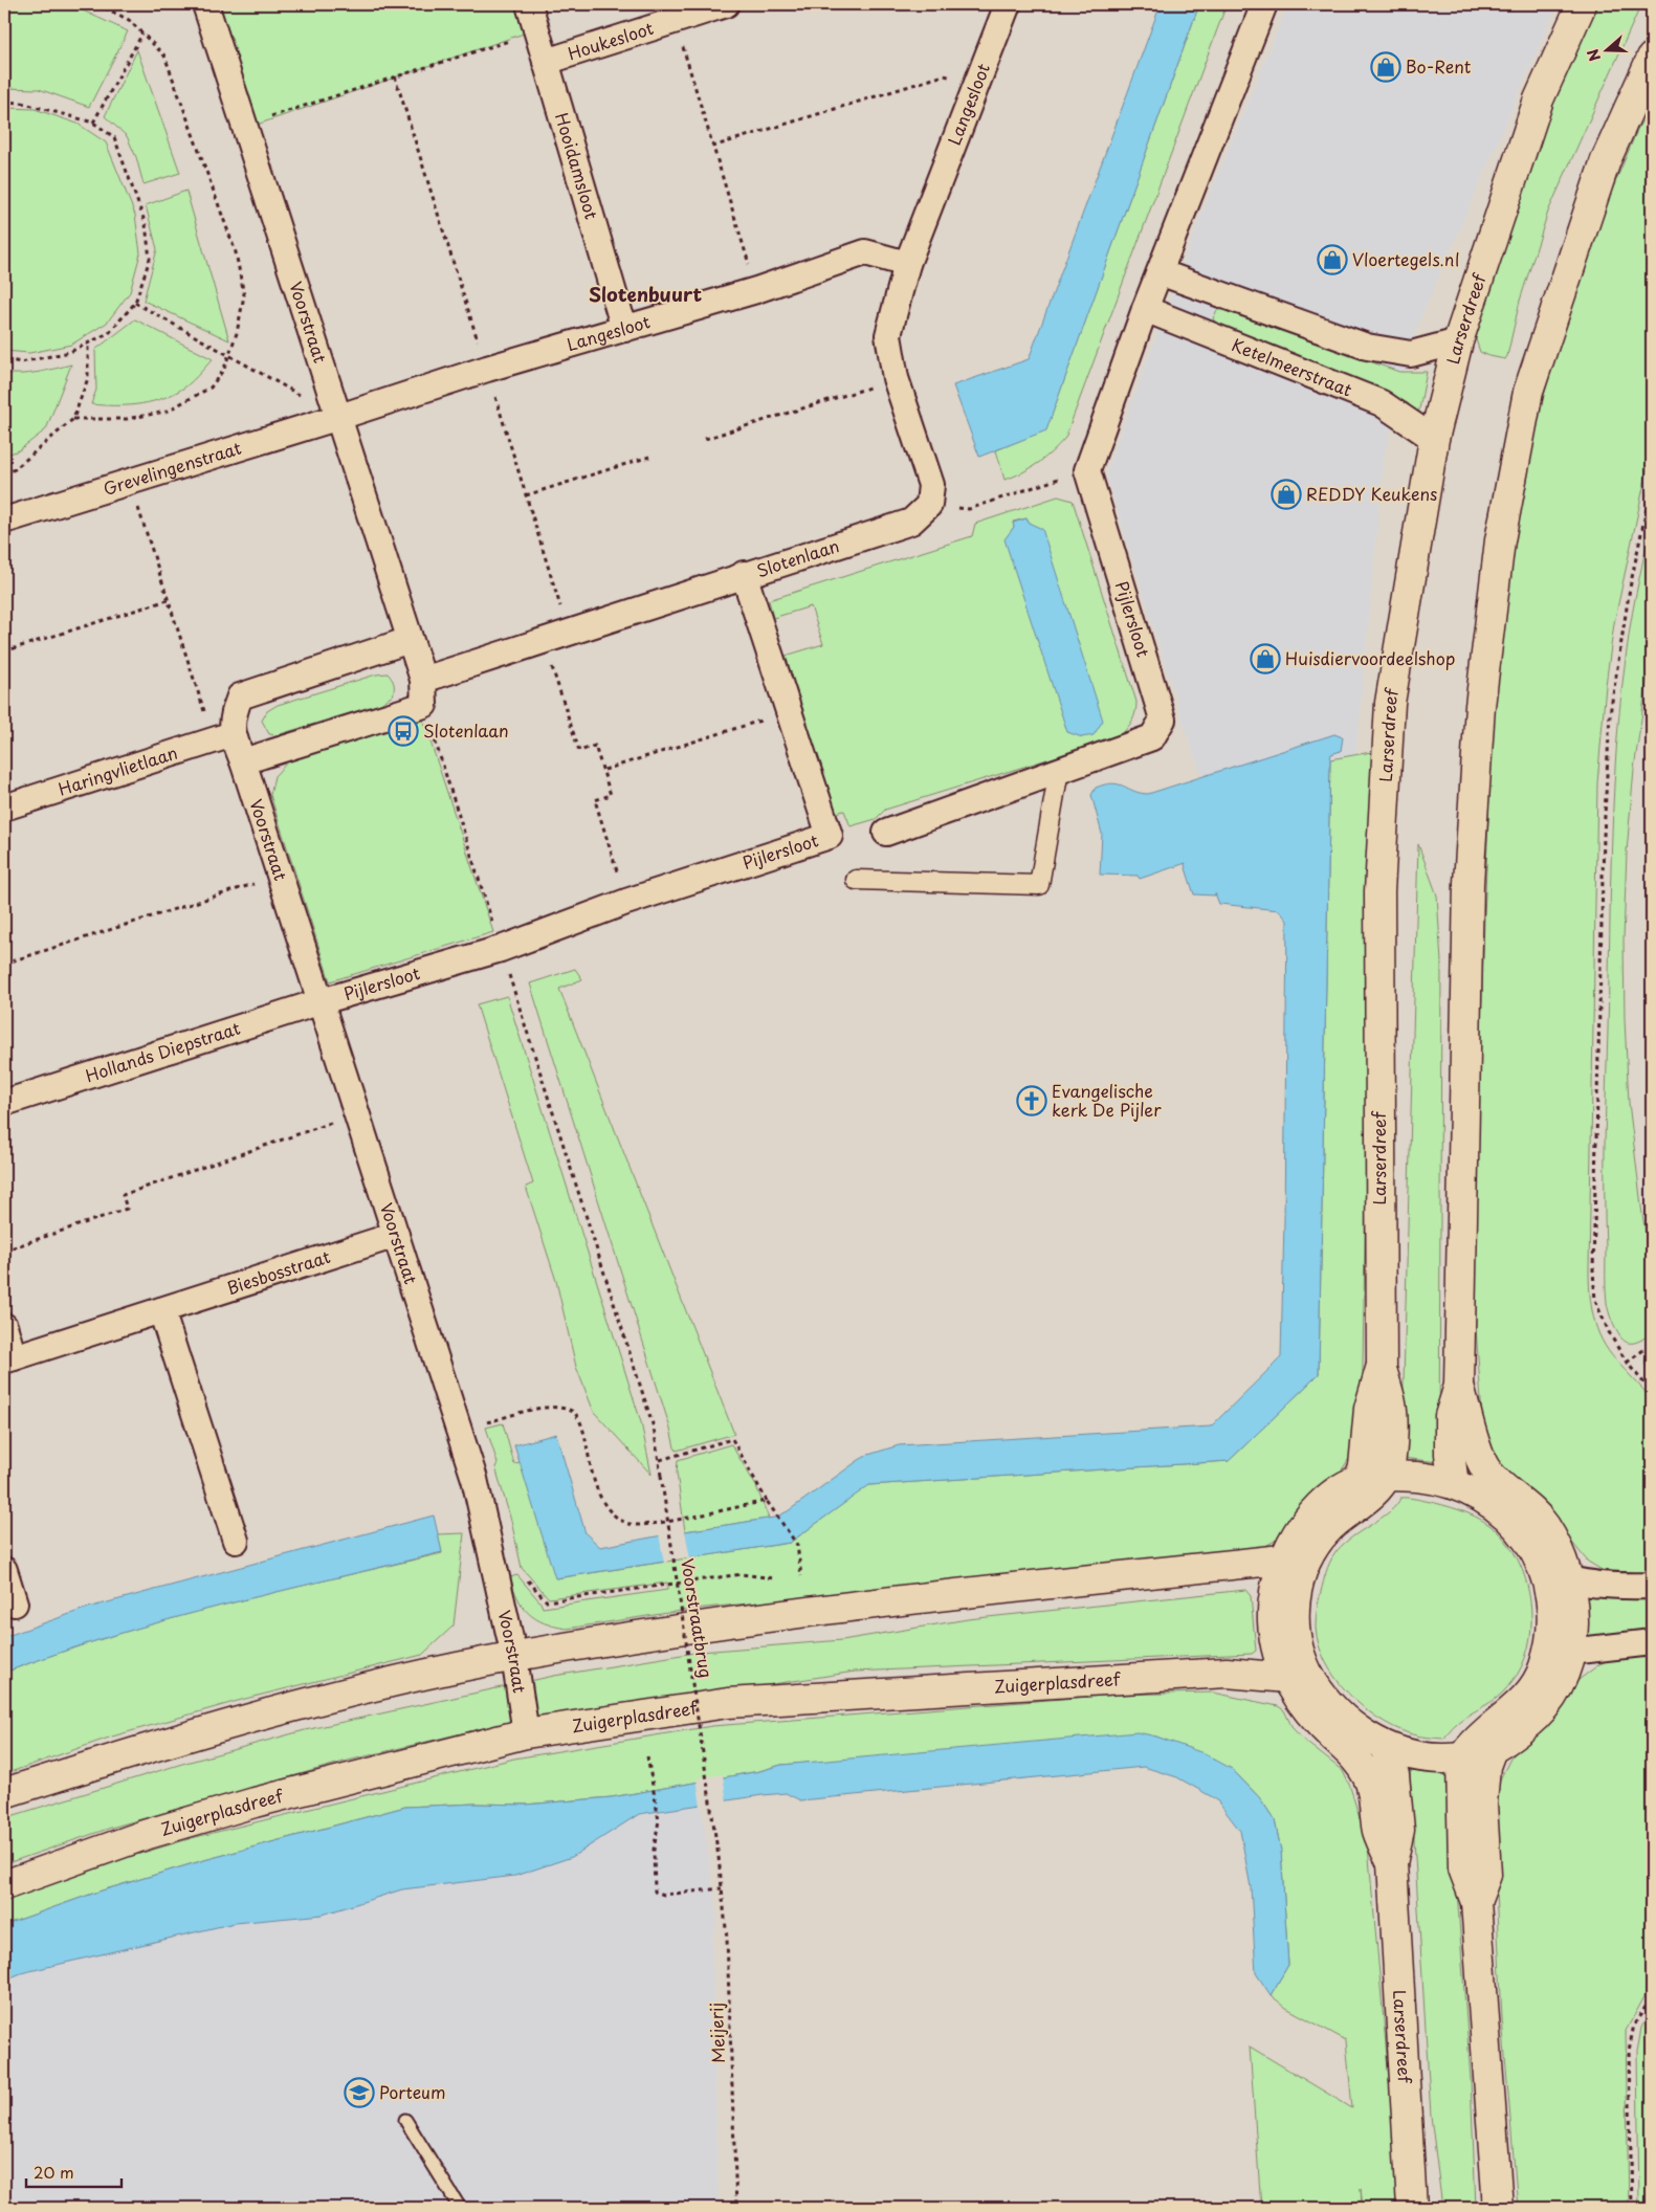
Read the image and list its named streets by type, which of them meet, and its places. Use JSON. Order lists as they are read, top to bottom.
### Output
{
  "streets": {
    "main road": ["Larserdreef", "Zuigerplasdreef"],
    "street": [
      "Houkesloot",
      "Langesloot",
      "Hooidamsloot",
      "Voorstraat",
      "Ketelmeerstraat",
      "Grevelingenstraat",
      "Slotenlaan",
      "Pijlersloot",
      "Haringvlietlaan",
      "Hollands Diepstraat",
      "Biesbosstraat"
    ],
    "path": ["Voorstraatbrug", "Meijerij"]
  },
  "crossings": [
    ["Houkesloot", "Hooidamsloot"],
    ["Langesloot", "Hooidamsloot"],
    ["Langesloot", "Voorstraat"],
    ["Langesloot", "Grevelingenstraat"],
    ["Langesloot", "Slotenlaan"],
    ["Larserdreef", "Ketelmeerstraat"],
    ["Larserdreef", "Zuigerplasdreef"],
    ["Voorstraat", "Grevelingenstraat"],
    ["Voorstraat", "Slotenlaan"],
    ["Voorstraat", "Pijlersloot"],
    ["Voorstraat", "Haringvlietlaan"],
    ["Voorstraat", "Hollands Diepstraat"],
    ["Voorstraat", "Biesbosstraat"],
    ["Voorstraat", "Zuigerplasdreef"],
    ["Slotenlaan", "Pijlersloot"],
    ["Pijlersloot", "Hollands Diepstraat"],
    ["Pijlersloot", "Voorstraatbrug"],
    ["Voorstraatbrug", "Meijerij"]
  ],
  "districts": ["Slotenbuurt"],
  "places": {
    "shop": [
      "Bo-Rent",
      "Vloertegels.nl",
      "REDDY Keukens",
      "Huisdiervoordeelshop"
    ],
    "bus stop": ["Slotenlaan"],
    "church": ["Evangelische kerk De Pijler"],
    "school or university": ["Porteum"]
  },
  "scale_bar": "20 m",
  "north": "left"
}
